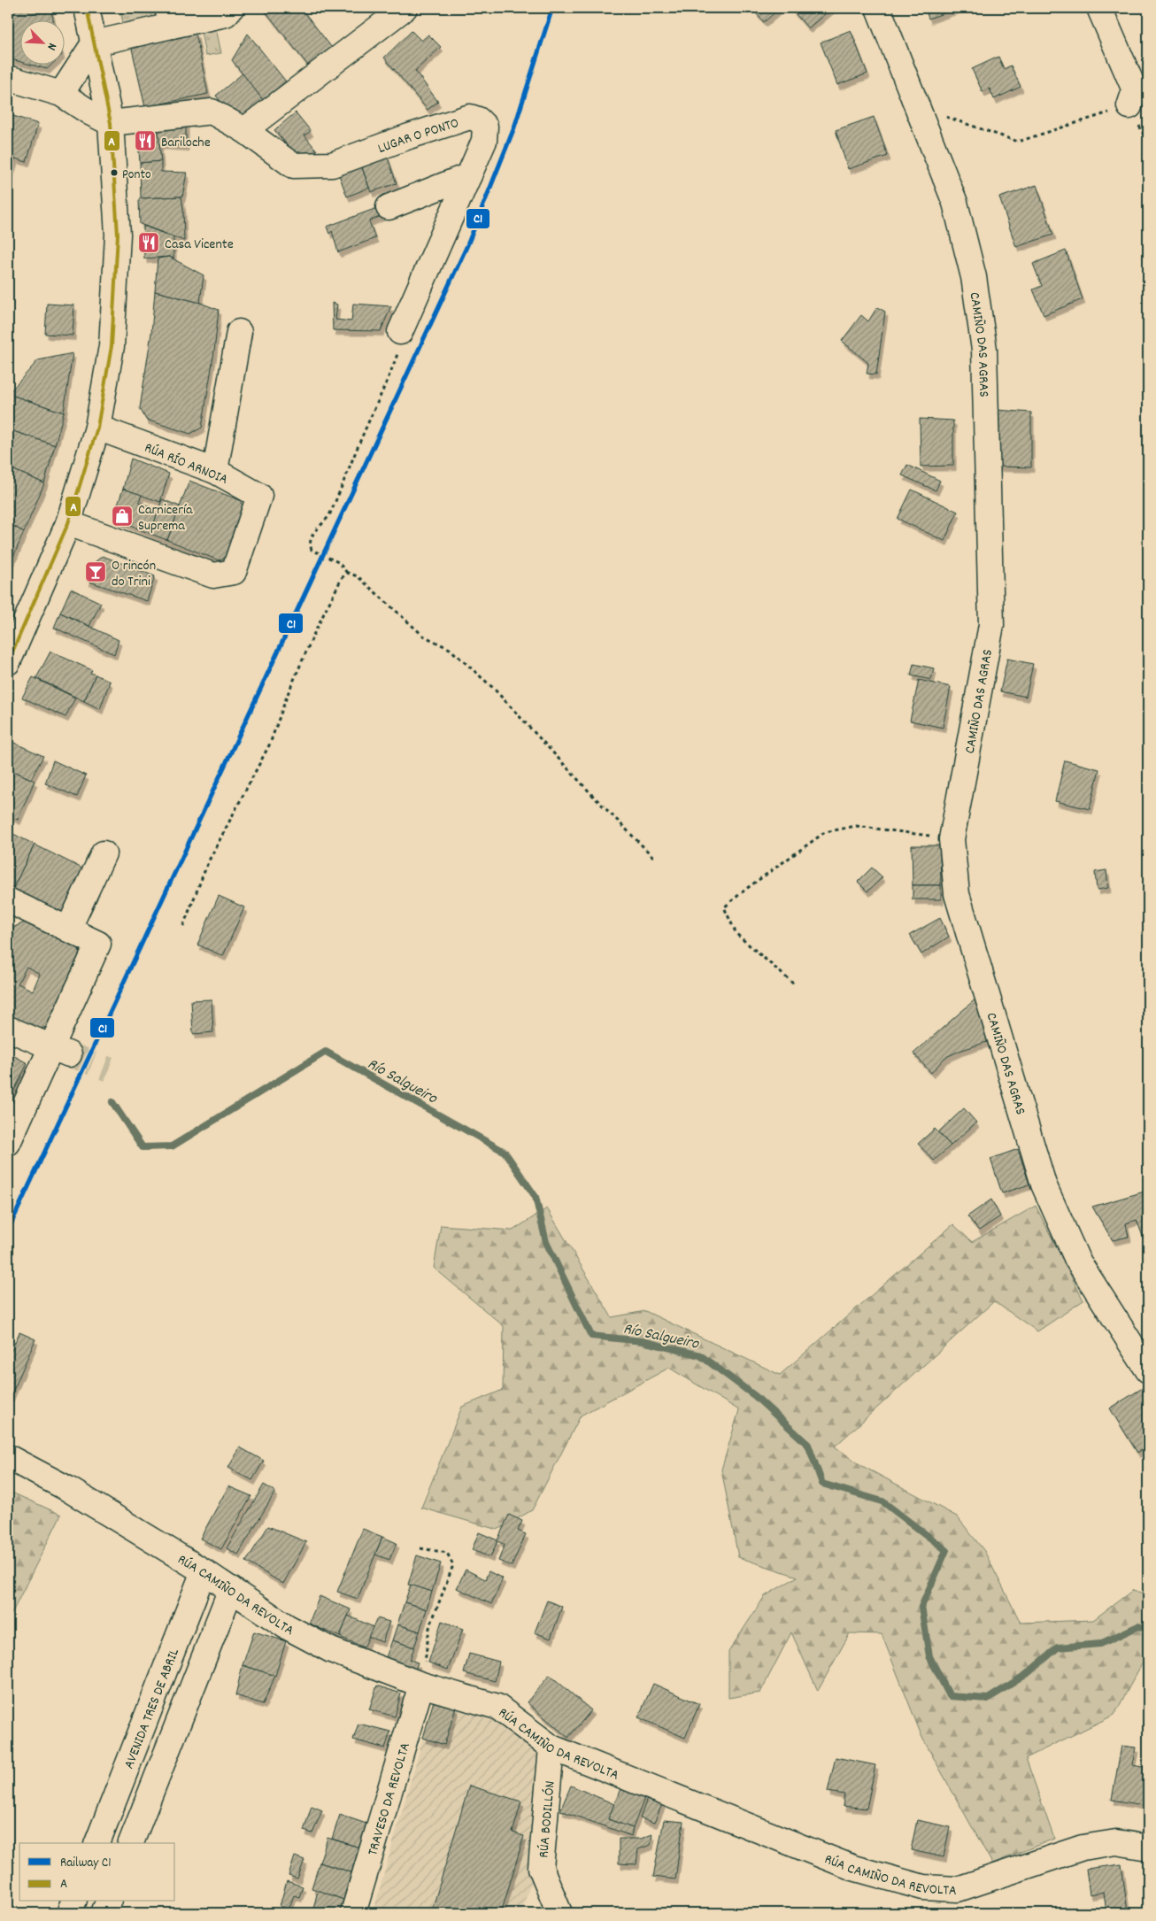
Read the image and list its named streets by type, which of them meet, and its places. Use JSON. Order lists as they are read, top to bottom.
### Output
{
  "streets": {
    "street": [
      "LUGAR O PONTO",
      "CAMIÑO DAS AGRAS",
      "RÚA RÍO ARNOIA",
      "RÚA CAMIÑO DA REVOLTA",
      "AVENIDA TRES DE ABRIL",
      "TRAVESO DA REVOLTA",
      "RÚA BODILLÓN"
    ]
  },
  "crossings": [
    ["RÚA CAMIÑO DA REVOLTA", "AVENIDA TRES DE ABRIL"],
    ["RÚA CAMIÑO DA REVOLTA", "TRAVESO DA REVOLTA"],
    ["RÚA CAMIÑO DA REVOLTA", "RÚA BODILLÓN"]
  ],
  "water": ["Río Salgueiro"],
  "places": {
    "restaurant": ["Bariloche", "Casa Vicente"],
    "other": ["Ponto"],
    "shop": ["Carnicería Suprema"],
    "bar": ["O rincón do Trini"]
  },
  "lines": ["rail line C1", "transit line A"],
  "legend": ["Railway C1", "A"],
  "north": "bottom right"
}
